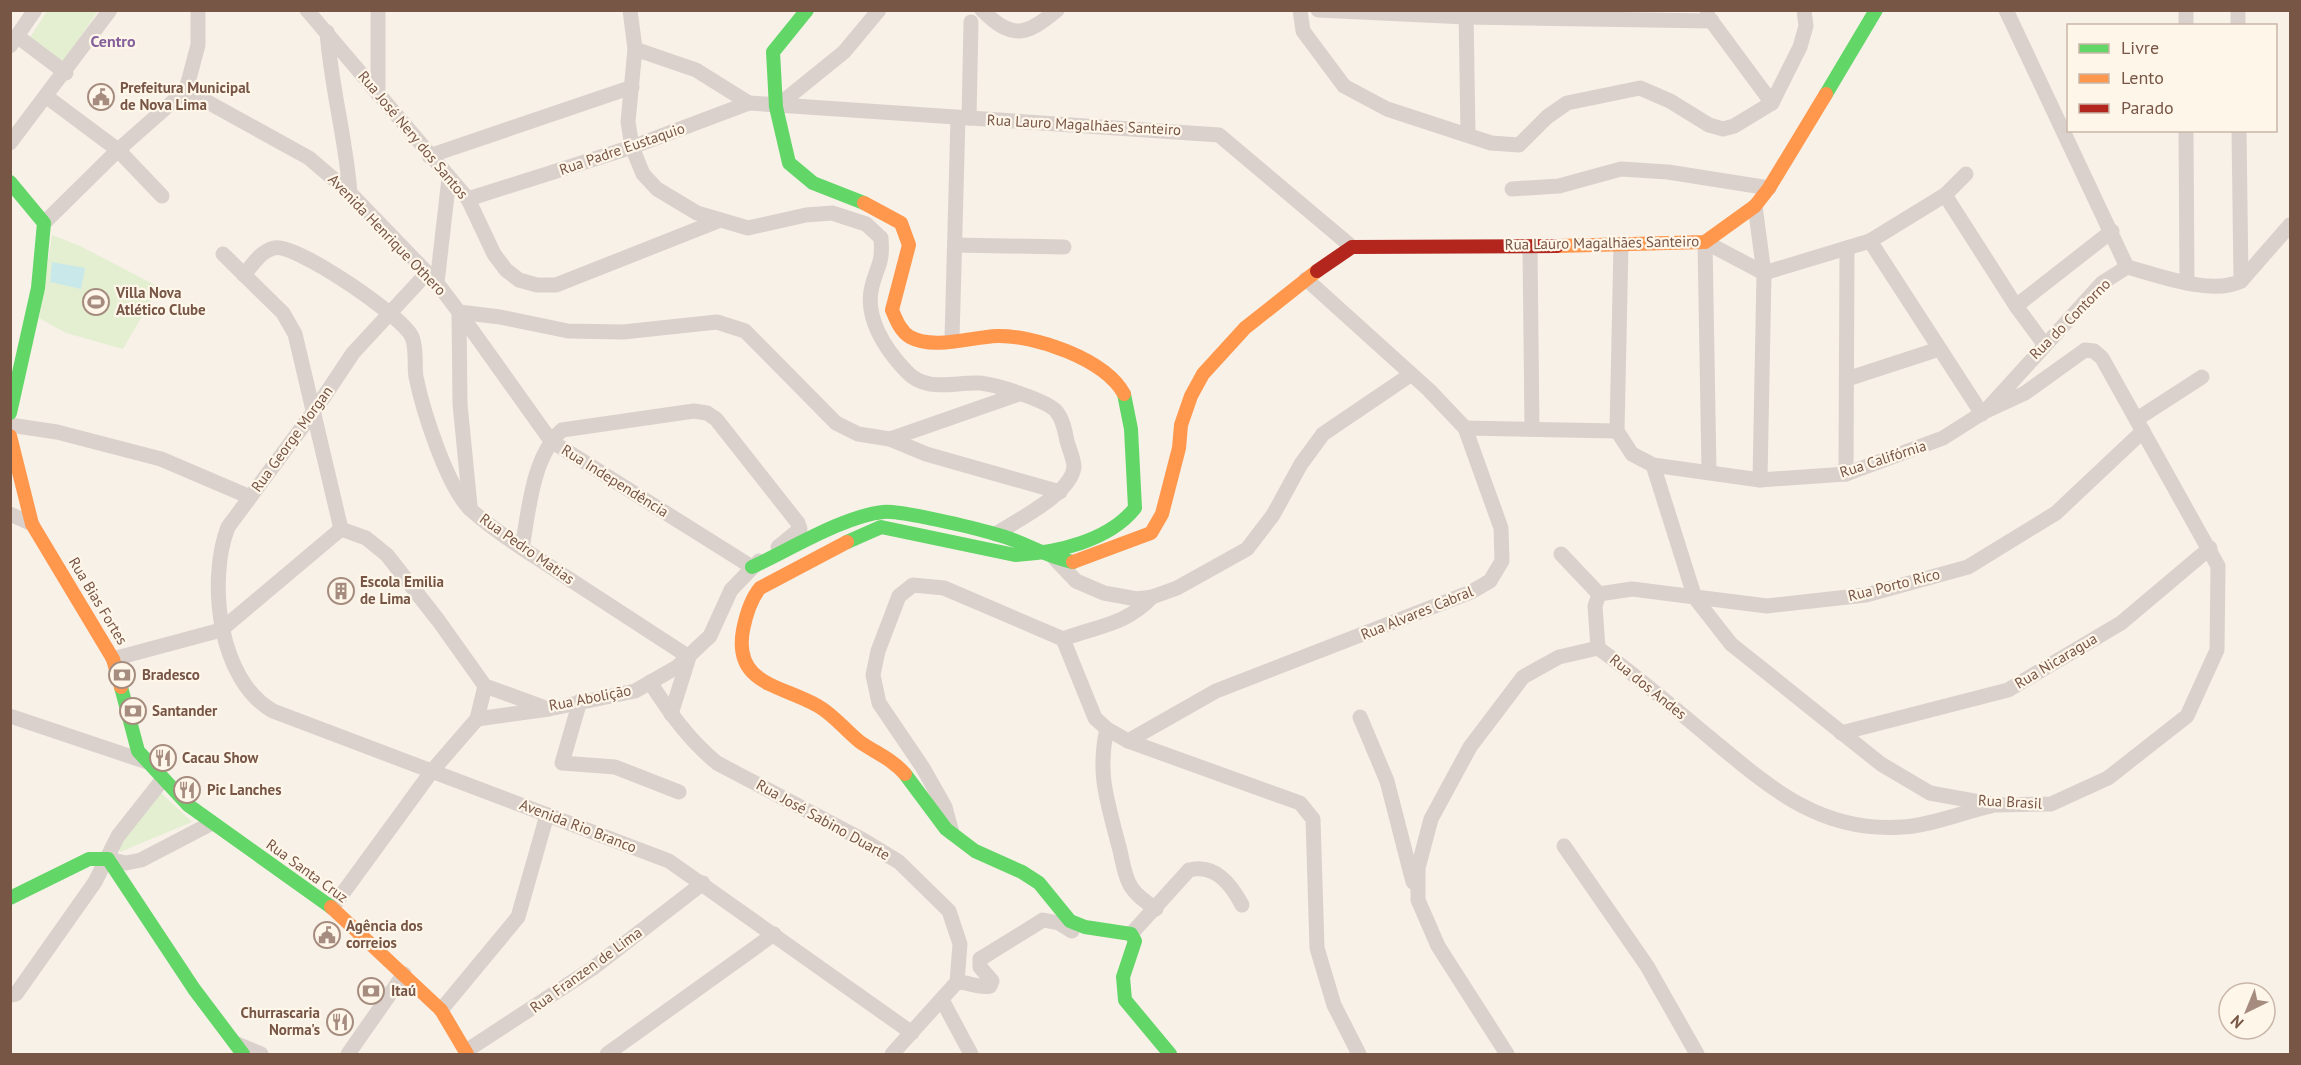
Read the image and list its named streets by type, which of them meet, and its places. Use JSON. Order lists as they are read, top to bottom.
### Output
{
  "streets": {
    "street": [
      "Rua Lauro Magalhães Santeiro",
      "Rua José Nery dos Santos",
      "Rua Padre Eustaquio",
      "Avenida Henrique Othero",
      "Rua do Contorno",
      "Rua George Morgan",
      "Rua Califórnia",
      "Rua Independência",
      "Rua Pedro Matias",
      "Rua Porto Rico",
      "Rua Bias Fortes",
      "Rua Alvares Cabral",
      "Rua Nicaragua",
      "Rua dos Andes",
      "Rua Abolição",
      "Rua Brasil",
      "Rua José Sabino Duarte",
      "Avenida Rio Branco",
      "Rua Santa Cruz",
      "Rua Franzen de Lima"
    ]
  },
  "crossings": [
    ["Rua Lauro Magalhães Santeiro", "Rua Padre Eustaquio"],
    ["Rua José Nery dos Santos", "Rua Padre Eustaquio"],
    ["Avenida Henrique Othero", "Rua George Morgan"],
    ["Avenida Henrique Othero", "Rua Independência"],
    ["Avenida Henrique Othero", "Rua Pedro Matias"],
    ["Rua do Contorno", "Rua Califórnia"],
    ["Rua George Morgan", "Avenida Rio Branco"],
    ["Rua Califórnia", "Rua Brasil"],
    ["Rua Independência", "Rua Pedro Matias"],
    ["Rua Independência", "Rua Abolição"],
    ["Rua Pedro Matias", "Rua Abolição"],
    ["Rua Porto Rico", "Rua Brasil"],
    ["Rua Bias Fortes", "Rua Santa Cruz"],
    ["Rua Nicaragua", "Rua Brasil"],
    ["Rua dos Andes", "Rua Brasil"],
    ["Rua Abolição", "Rua José Sabino Duarte"],
    ["Avenida Rio Branco", "Rua Franzen de Lima"],
    ["Rua Santa Cruz", "Rua Franzen de Lima"]
  ],
  "districts": ["Centro"],
  "places": {
    "public building": ["Prefeitura Municipal de Nova Lima", "Agência dos correios"],
    "sports": ["Villa Nova Atlético Clube"],
    "building": ["Escola Emilia de Lima"],
    "bank": ["Bradesco", "Santander", "Itaú"],
    "restaurant": ["Cacau Show", "Pic Lanches", "Churrascaria Norma's"]
  },
  "legend": ["Livre", "Lento", "Parado"],
  "north": "bottom left"
}
